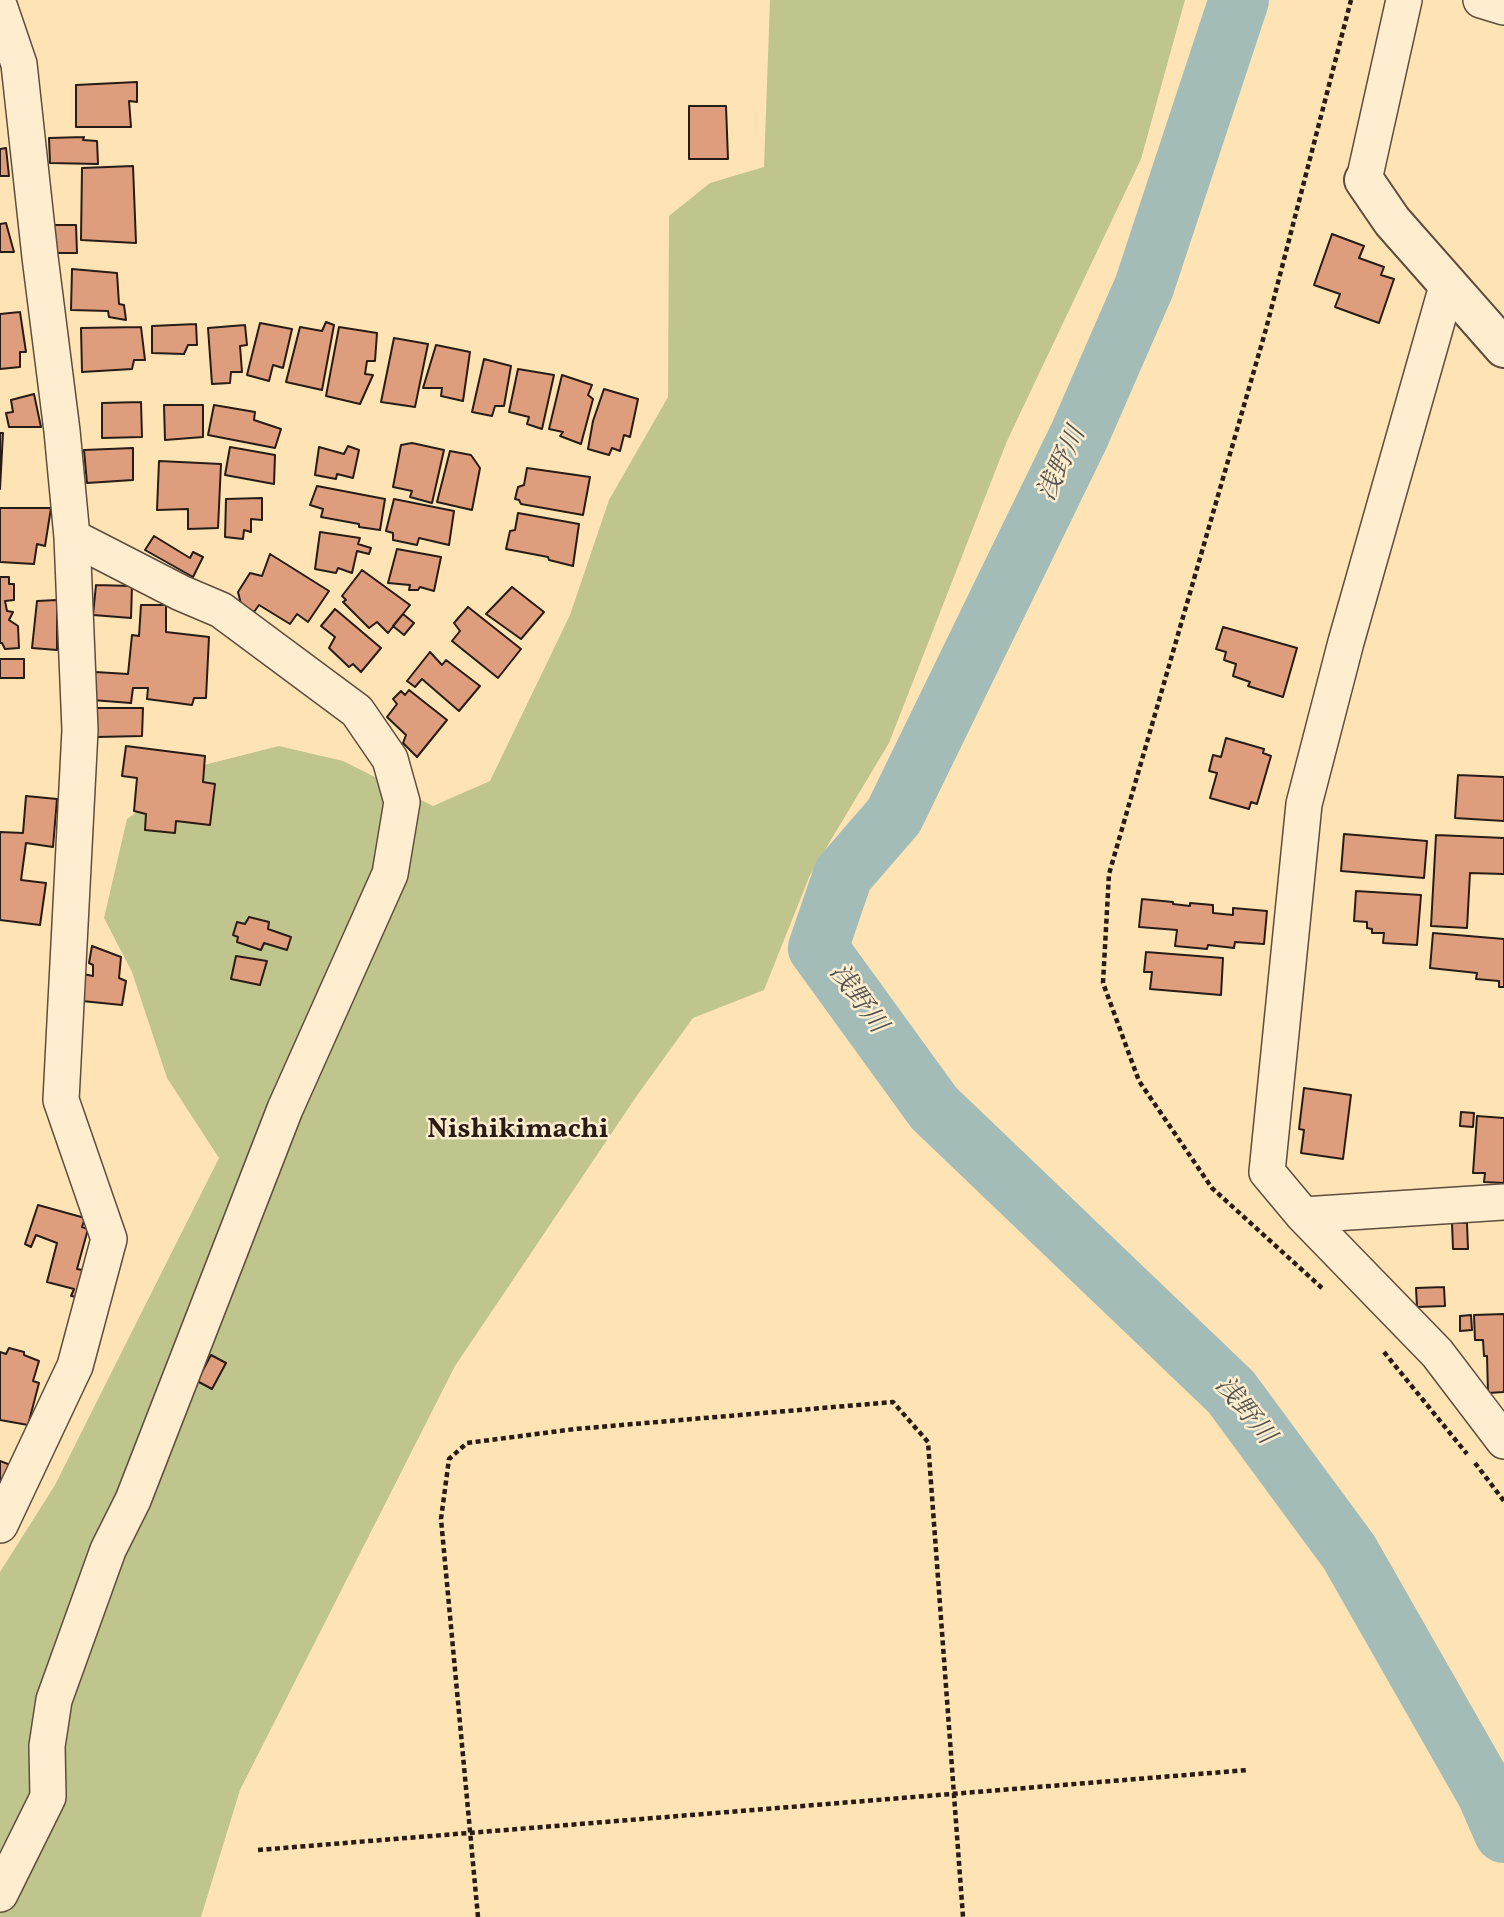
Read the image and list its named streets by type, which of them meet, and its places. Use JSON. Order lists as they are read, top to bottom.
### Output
{
  "districts": ["Nishikimachi"],
  "water": ["浅野川"]
}
